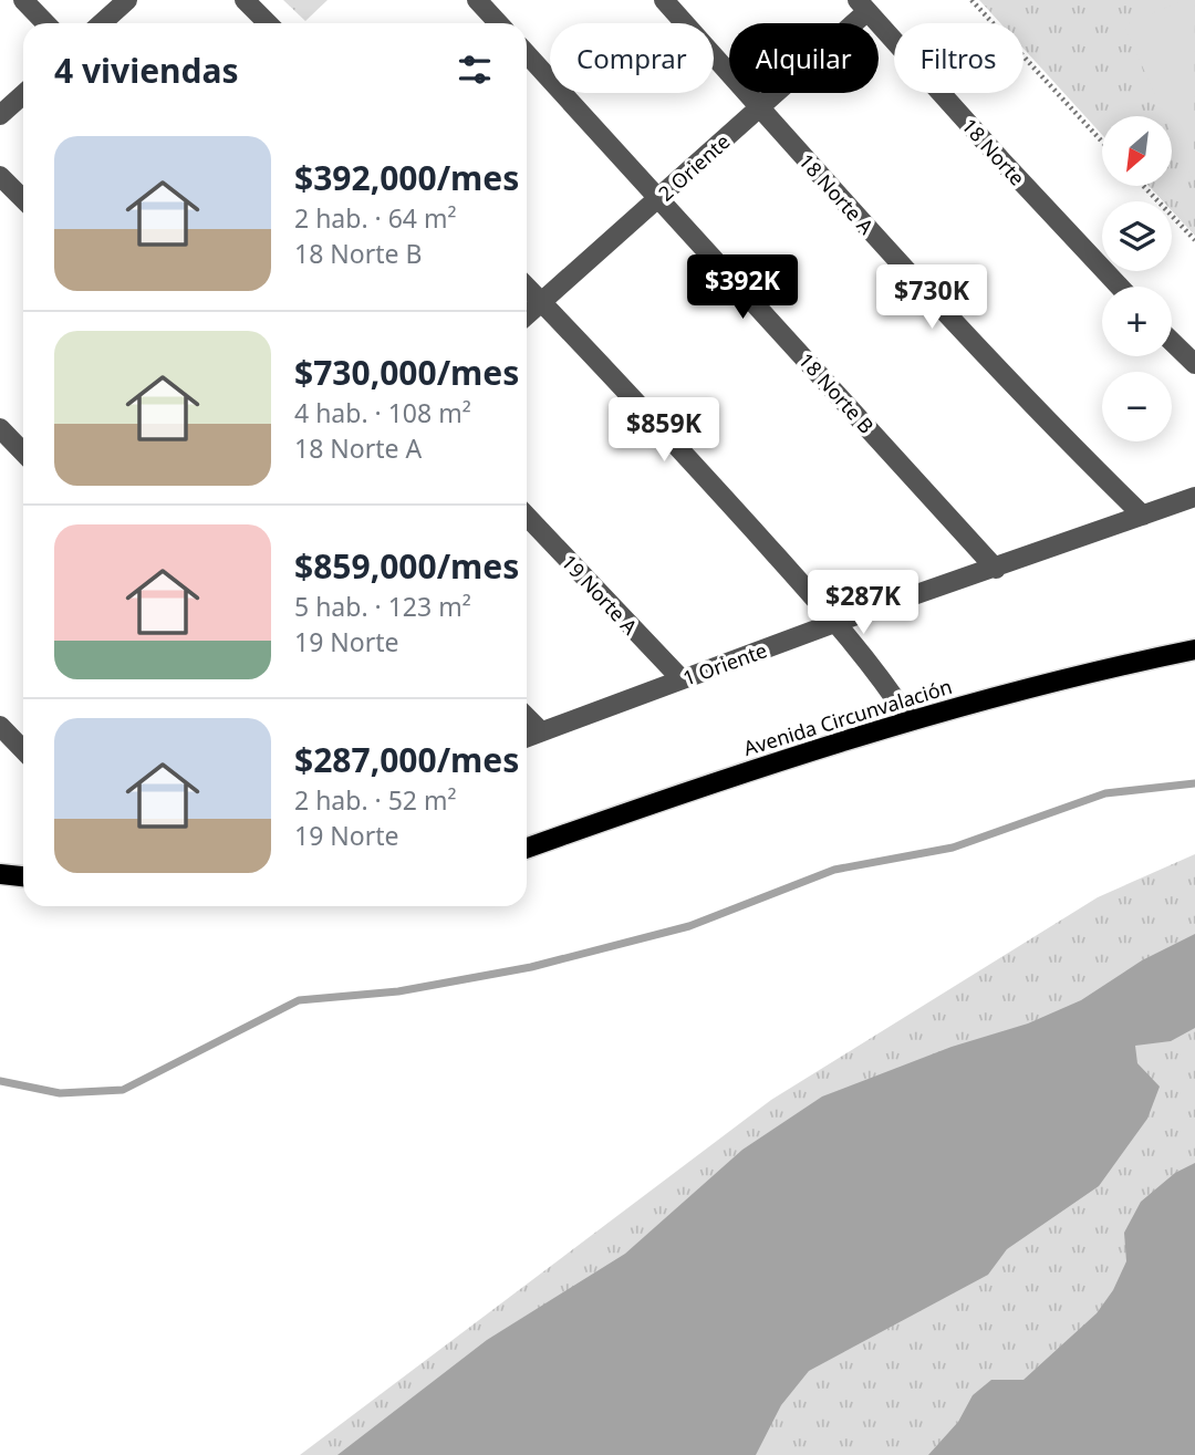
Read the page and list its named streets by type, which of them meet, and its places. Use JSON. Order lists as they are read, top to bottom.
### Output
{
  "streets": {
    "main road": ["Avenida Circunvalación"],
    "street": [
      "18 Norte",
      "2 Oriente",
      "18 Norte A",
      "18 Norte B",
      "19 Norte A",
      "1 Oriente"
    ]
  },
  "crossings": [
    ["18 Norte", "2 Oriente"],
    ["2 Oriente", "18 Norte A"],
    ["2 Oriente", "18 Norte B"],
    ["18 Norte A", "1 Oriente"],
    ["18 Norte B", "1 Oriente"],
    ["19 Norte A", "1 Oriente"]
  ],
  "north": "bottom left",
  "page": {
    "chip": ["Comprar", "Alquilar", "Filtros"],
    "heading": "4 viviendas",
    "map_buttons": ["+", "−"],
    "list": [
      {
        "name": "$392,000/mes",
        "note": "2 hab. · 64 m² · 18 Norte B"
      },
      {
        "name": "$730,000/mes",
        "note": "4 hab. · 108 m² · 18 Norte A"
      },
      {
        "name": "$859,000/mes",
        "note": "5 hab. · 123 m² · 19 Norte"
      },
      {
        "name": "$287,000/mes",
        "note": "2 hab. · 52 m² · 19 Norte"
      }
    ],
    "price": [
      "$392K",
      "$730K",
      "$859K",
      "$287K"
    ]
  }
}
